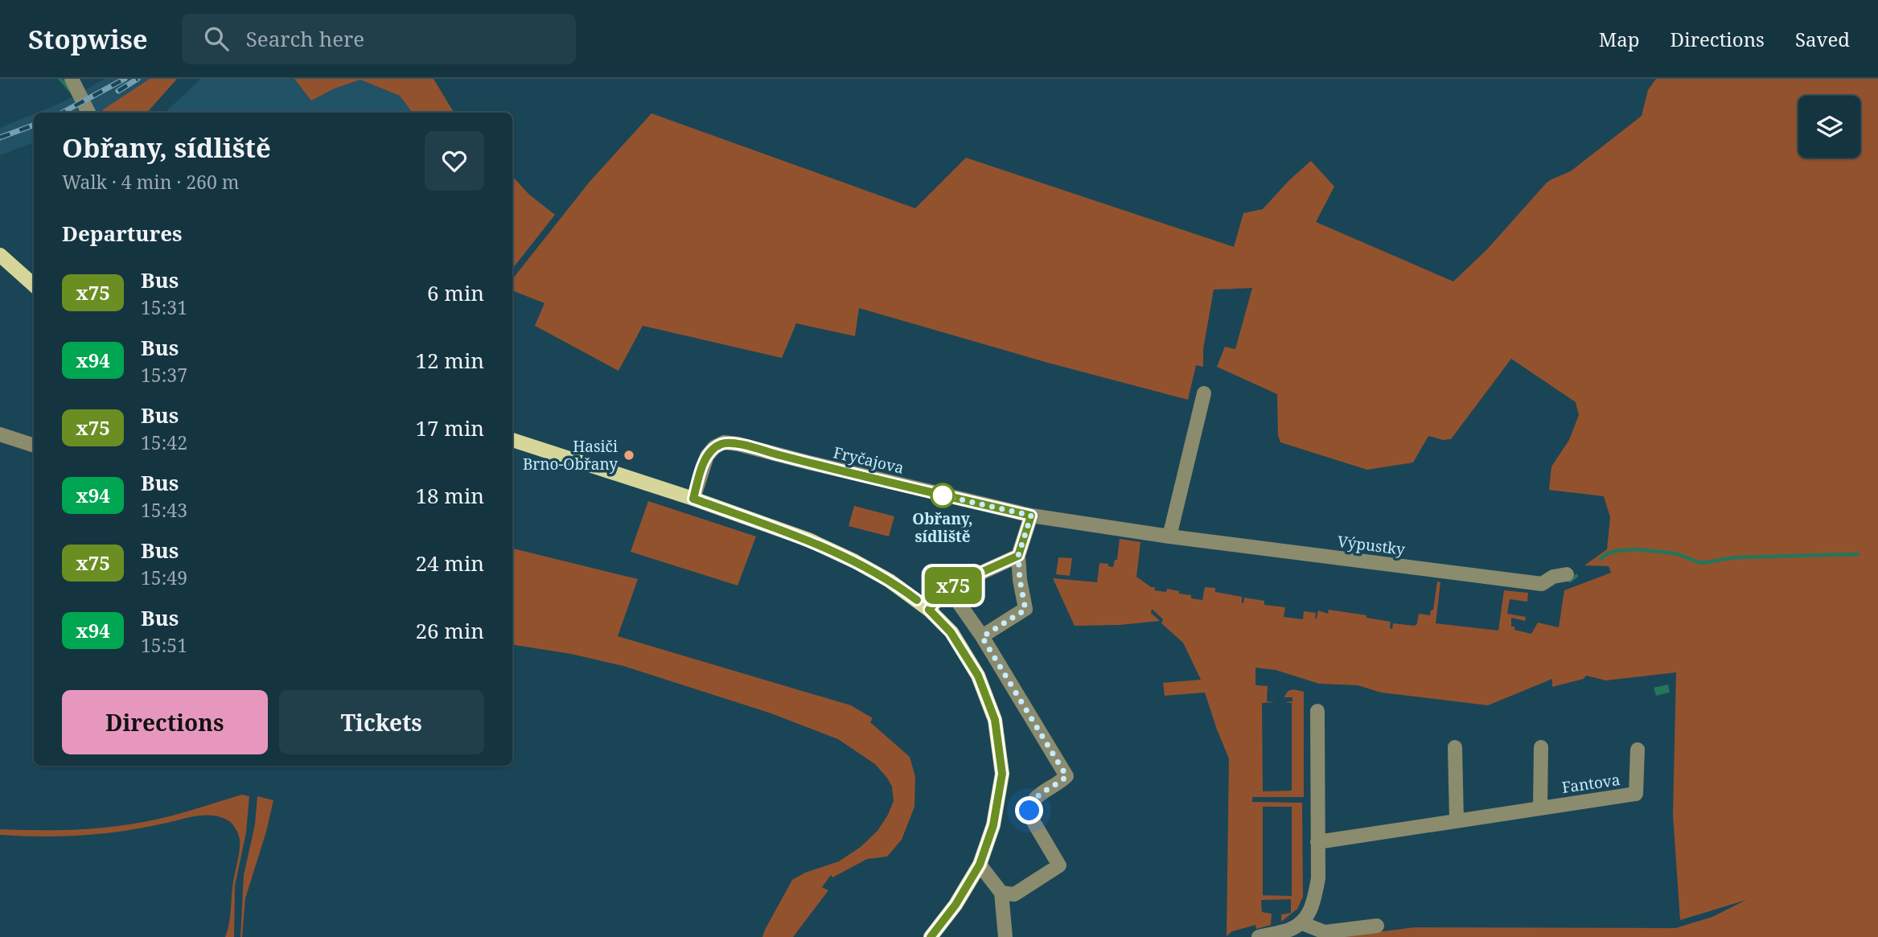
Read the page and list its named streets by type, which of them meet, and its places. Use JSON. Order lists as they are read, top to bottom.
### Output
{
  "streets": {
    "street": ["Fryčajova", "Výpustky", "Fantova"]
  },
  "crossings": [
    ["Fryčajova", "Výpustky"]
  ],
  "places": ["Hasiči Brno-Obřany", "Obřany, sídliště"],
  "lines": ["bus line x75"],
  "page": {
    "header": "Stopwise",
    "search": "Search here",
    "nav": ["Map", "Directions", "Saved"],
    "on_map": "x75",
    "heading": [
      ["Obřany, sídliště", "Walk · 4 min · 260 m"],
      "Departures"
    ],
    "list": [
      {
        "mark": "x75",
        "name": "Bus",
        "note": "15:31",
        "value": "6 min"
      },
      {
        "mark": "x94",
        "name": "Bus",
        "note": "15:37",
        "value": "12 min"
      },
      {
        "mark": "x75",
        "name": "Bus",
        "note": "15:42",
        "value": "17 min"
      },
      {
        "mark": "x94",
        "name": "Bus",
        "note": "15:43",
        "value": "18 min"
      },
      {
        "mark": "x75",
        "name": "Bus",
        "note": "15:49",
        "value": "24 min"
      },
      {
        "mark": "x94",
        "name": "Bus",
        "note": "15:51",
        "value": "26 min"
      }
    ],
    "buttons": ["Directions", "Tickets"]
  }
}
